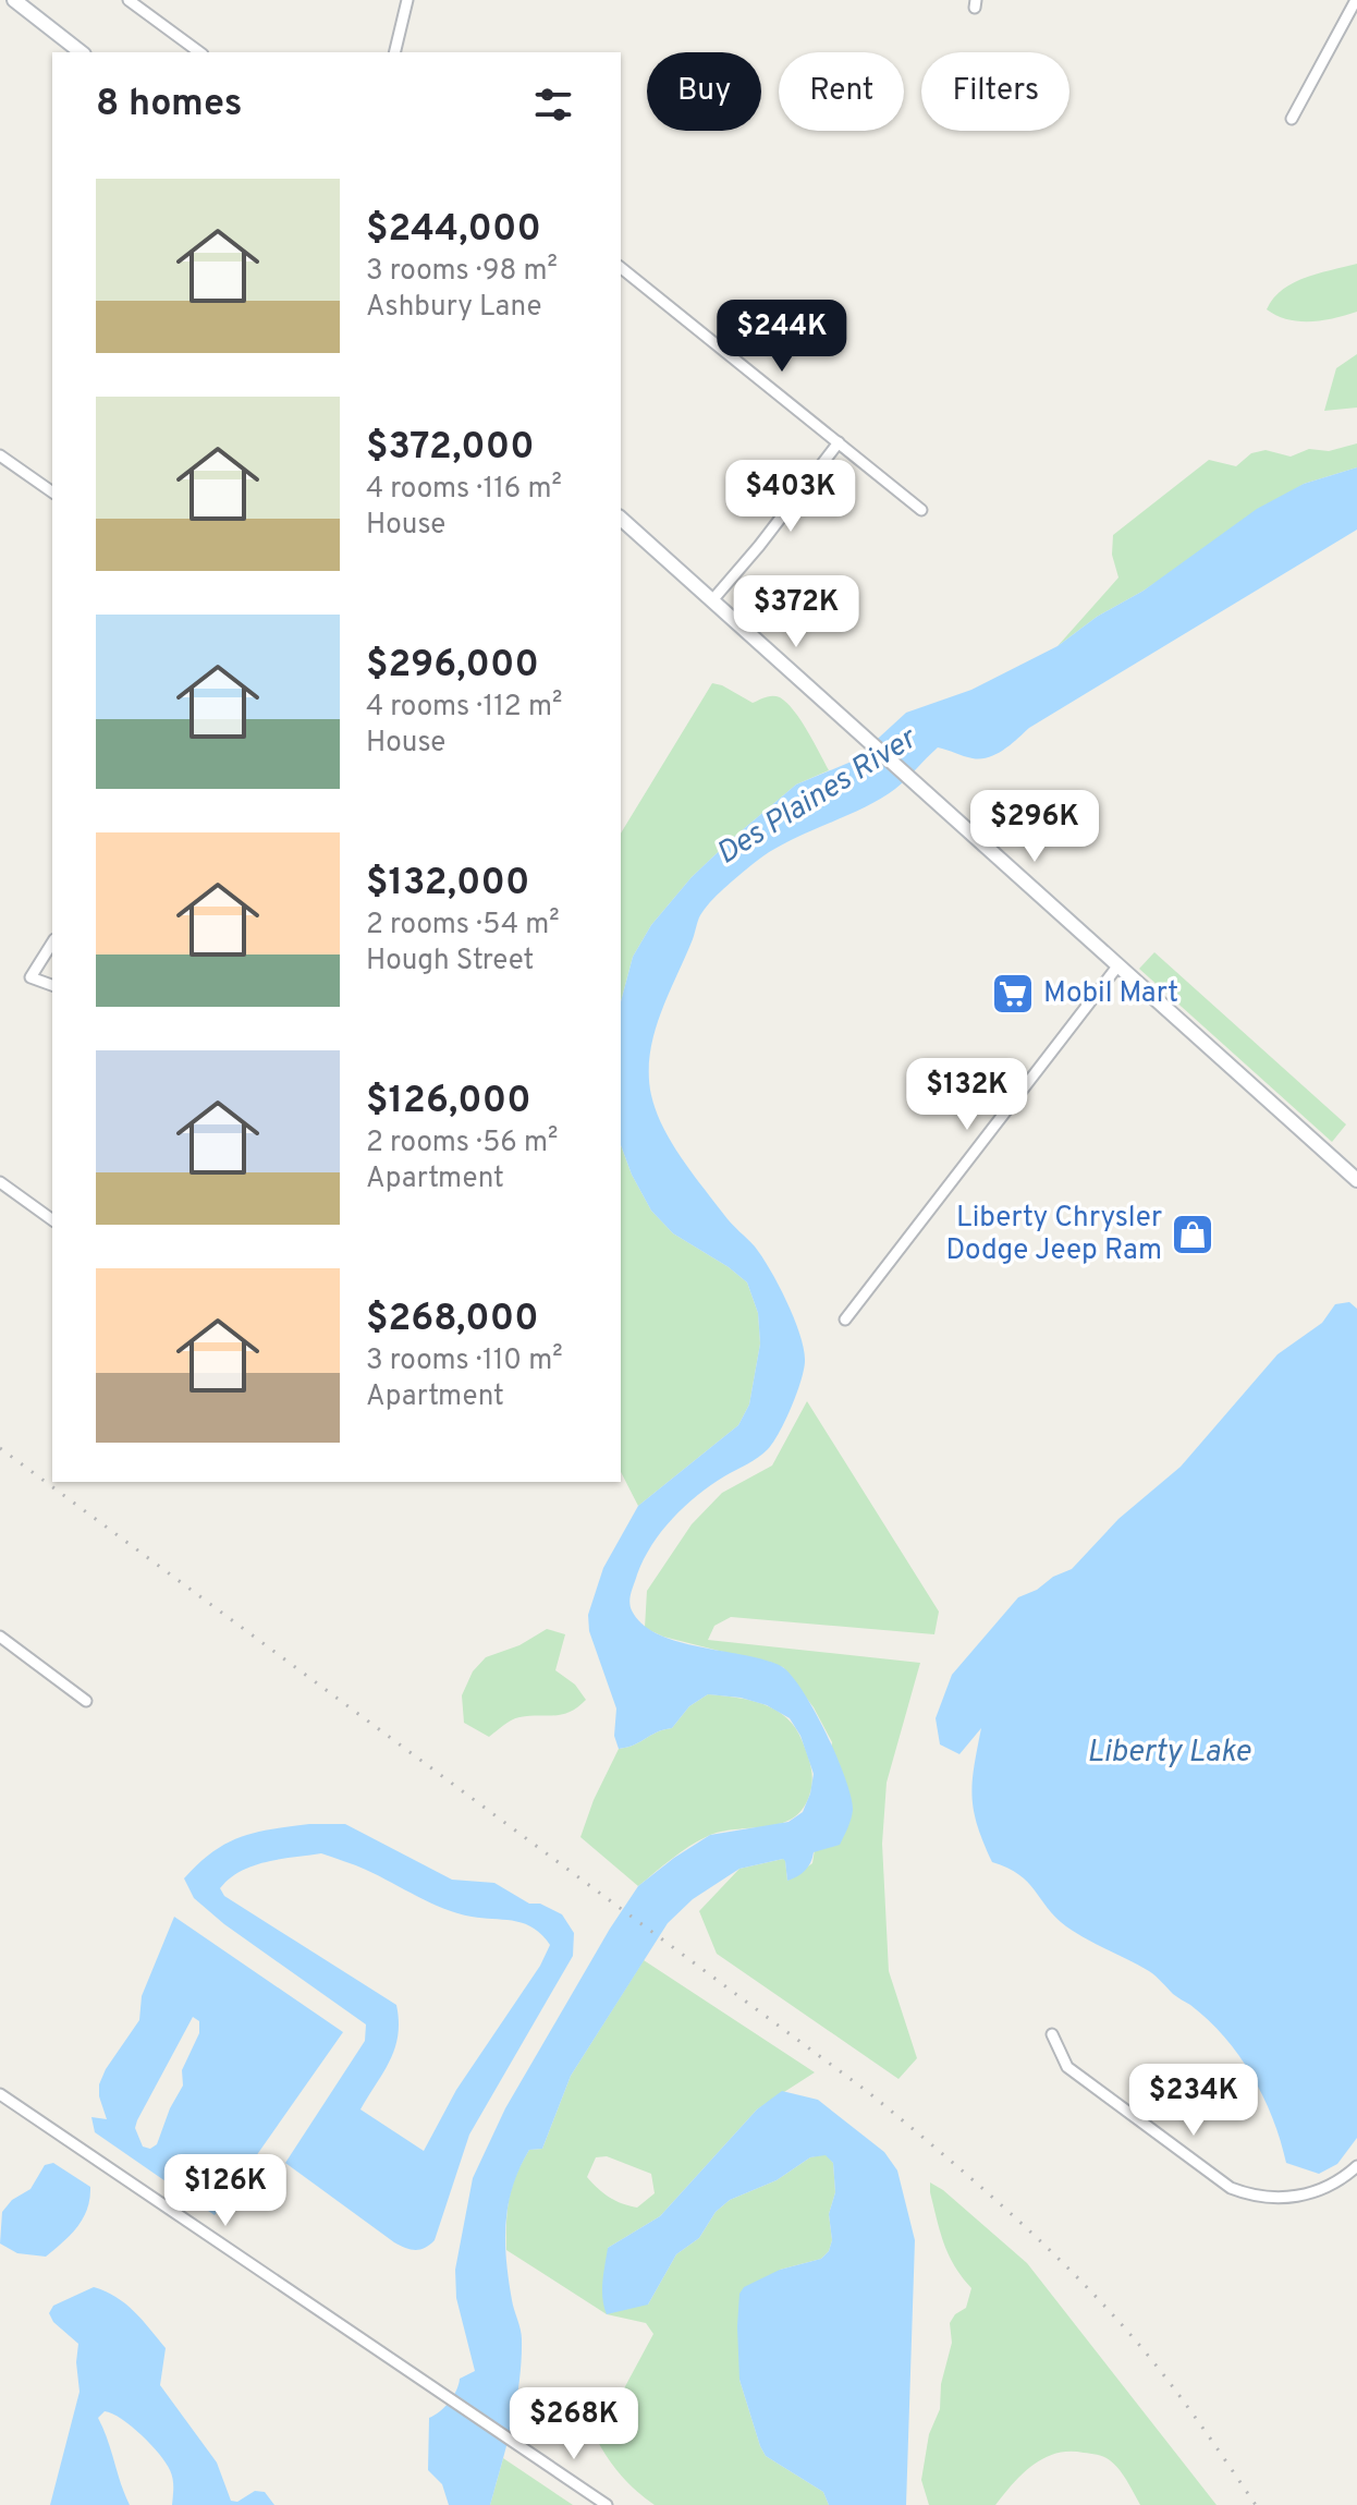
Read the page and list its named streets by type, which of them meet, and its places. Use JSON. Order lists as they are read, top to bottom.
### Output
{
  "water": ["Des Plaines River", "Liberty Lake"],
  "places": {
    "supermarket": ["Mobil Mart"],
    "shop": ["Liberty Chrysler Dodge Jeep Ram"]
  },
  "page": {
    "chip": ["Buy", "Rent", "Filters"],
    "heading": "8 homes",
    "list": [
      {
        "name": "$244,000",
        "note": "3 rooms · 98 m² · Ashbury Lane"
      },
      {
        "name": "$372,000",
        "note": "4 rooms · 116 m² · House"
      },
      {
        "name": "$296,000",
        "note": "4 rooms · 112 m² · House"
      },
      {
        "name": "$132,000",
        "note": "2 rooms · 54 m² · Hough Street"
      },
      {
        "name": "$126,000",
        "note": "2 rooms · 56 m² · Apartment"
      },
      {
        "name": "$268,000",
        "note": "3 rooms · 110 m² · Apartment"
      }
    ],
    "price": [
      "$244K",
      "$403K",
      "$372K",
      "$296K",
      "$132K",
      "$234K",
      "$126K",
      "$268K"
    ]
  }
}
